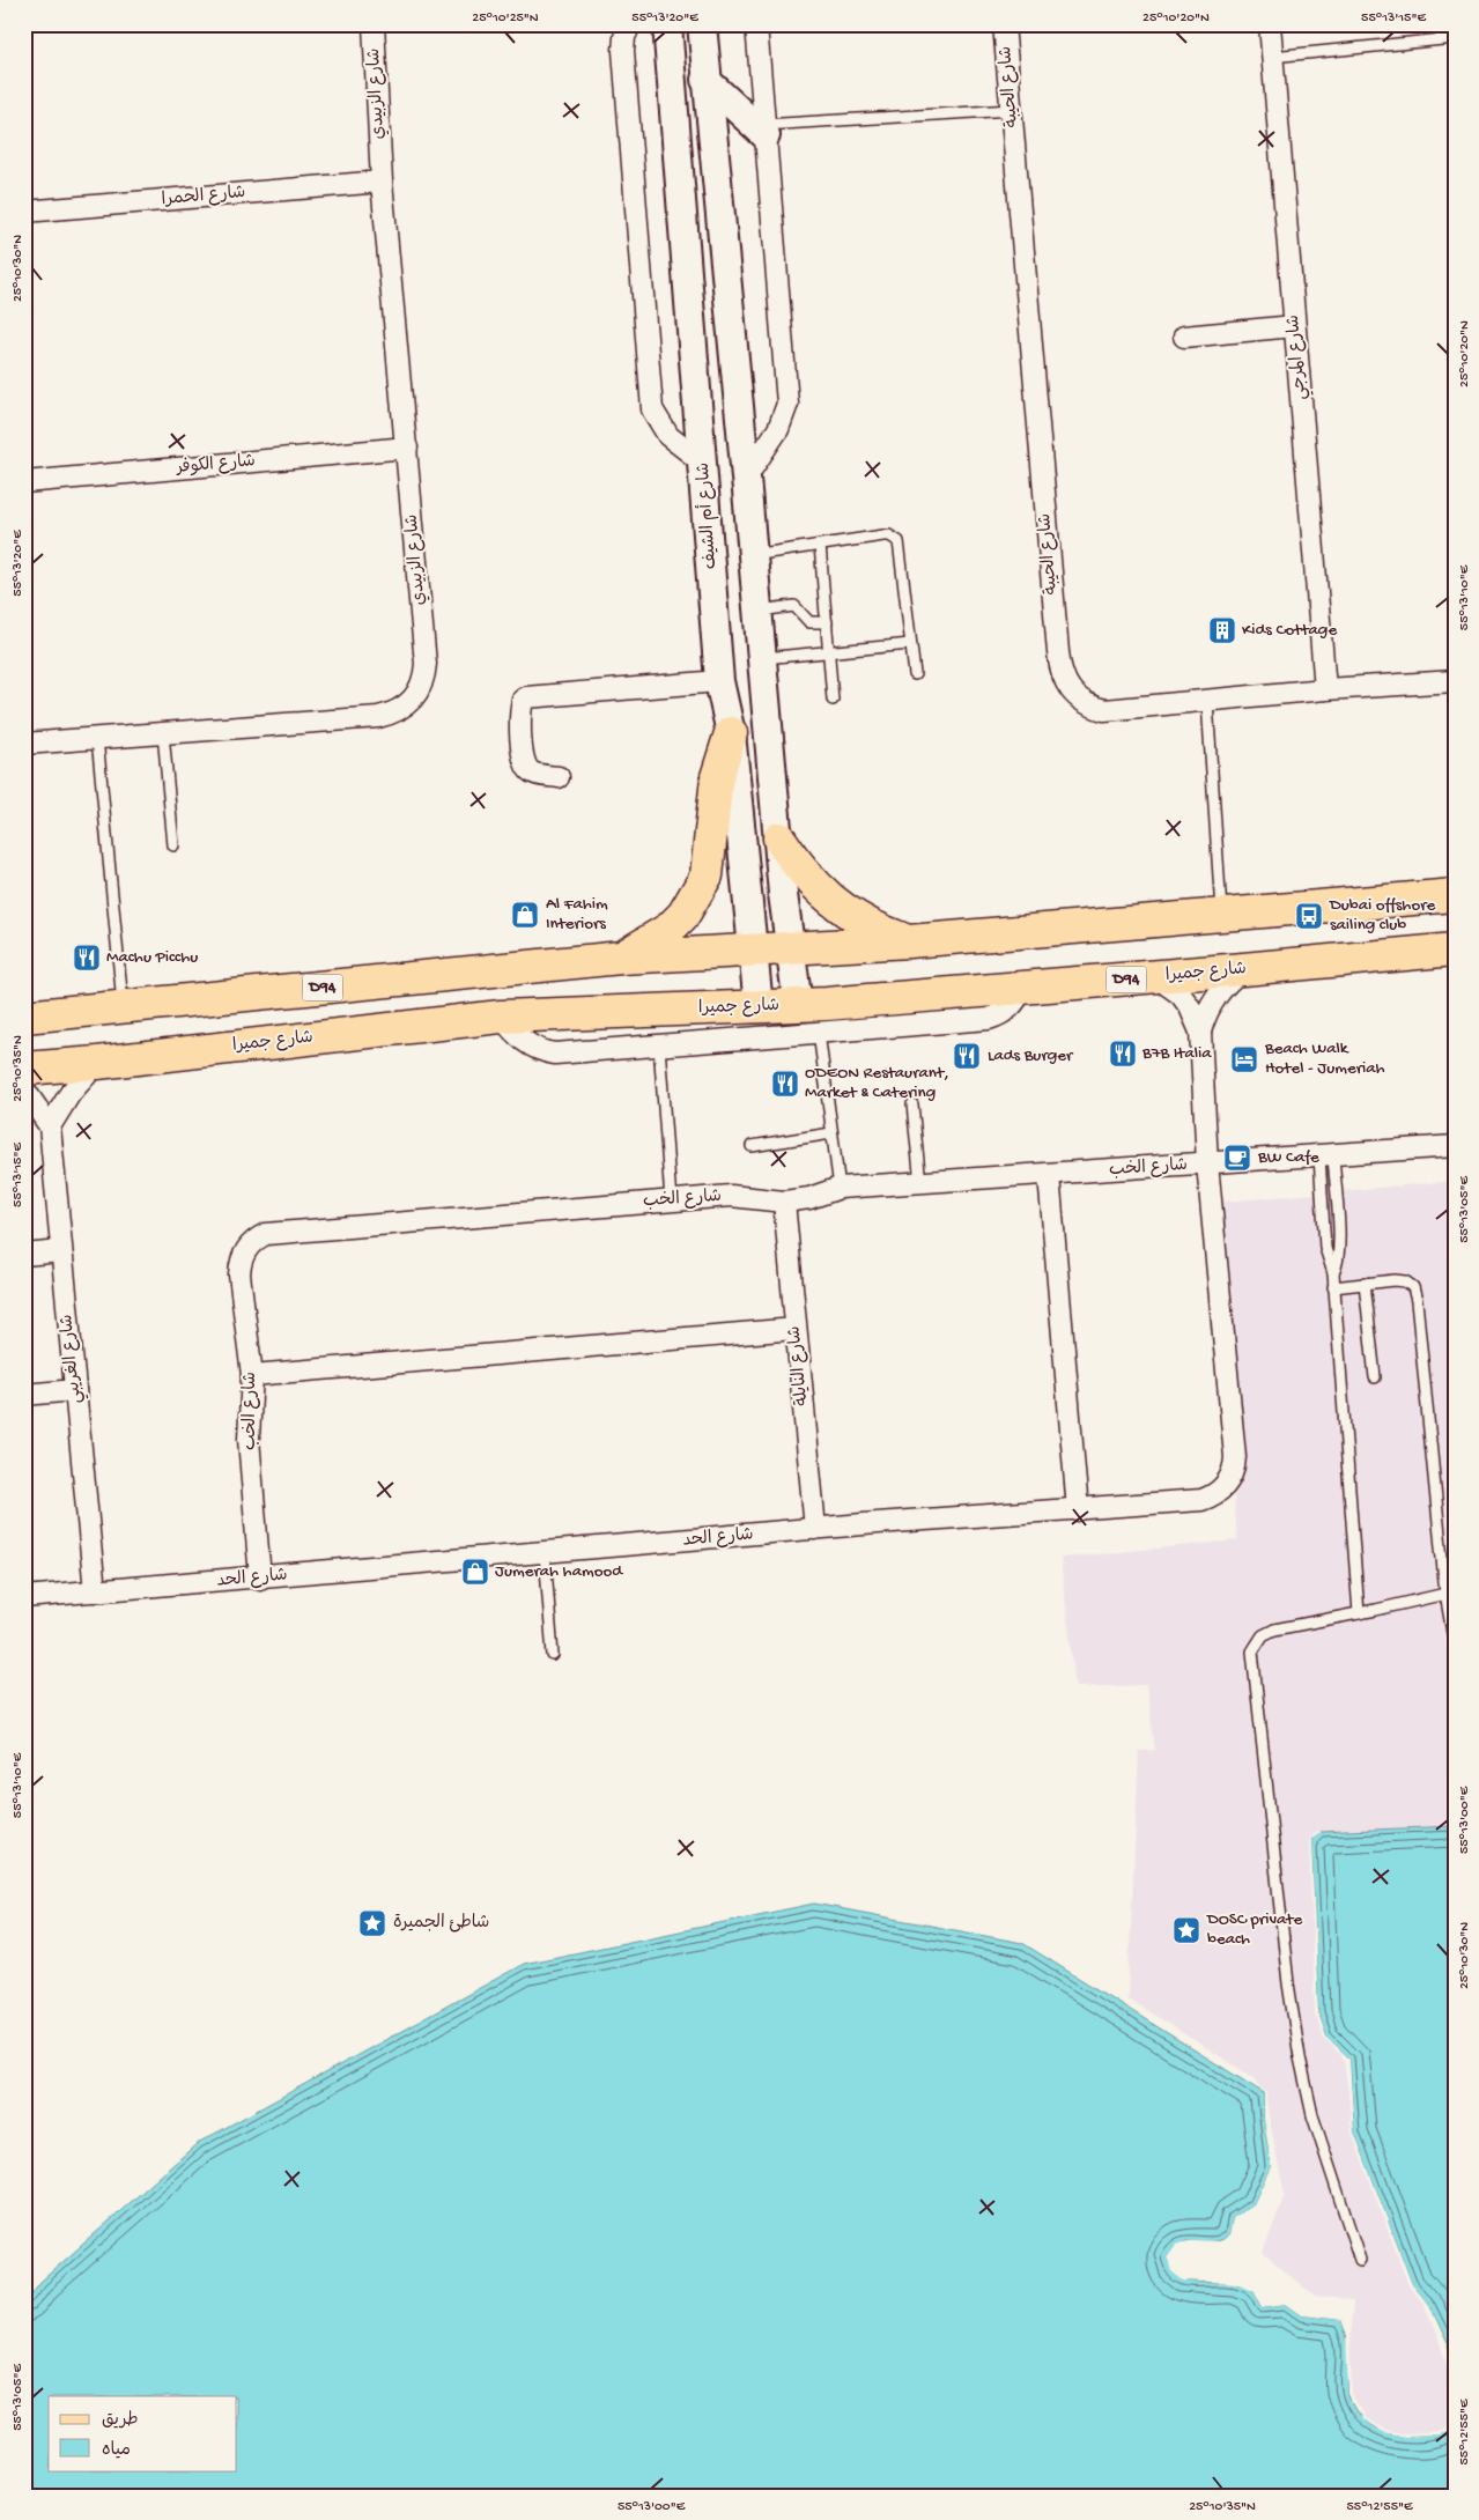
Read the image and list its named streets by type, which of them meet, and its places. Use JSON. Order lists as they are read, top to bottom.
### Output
{
  "streets": {
    "main road": ["شارع أم الشيف", "شارع جميرا", "D94"],
    "street": [
      "شارع الحيبة",
      "شارع الزبيدي",
      "شارع الحمرا",
      "شارع المرجي",
      "شارع الكوفر",
      "شارع الخب",
      "شارع الغريبي",
      "شارع النايلة",
      "شارع الحد"
    ]
  },
  "crossings": [
    ["شارع الحيبة", "شارع المرجي"],
    ["شارع الزبيدي", "شارع الحمرا"],
    ["شارع الزبيدي", "شارع الكوفر"],
    ["شارع أم الشيف", "شارع جميرا"],
    ["شارع أم الشيف", "D94"],
    ["شارع الخب", "شارع النايلة"],
    ["شارع الخب", "شارع الحد"],
    ["شارع الغريبي", "شارع الحد"],
    ["شارع النايلة", "شارع الحد"]
  ],
  "places": {
    "building": ["Kids Cottage"],
    "shop": ["Al Fahim Interiors", "Jumerah hamood"],
    "bus stop": ["Dubai offshore sailing club"],
    "restaurant": [
      "Machu Picchu",
      "B7B Italia",
      "Lads Burger",
      "ODEON Restaurant, Market & Catering"
    ],
    "hotel": ["Beach Walk Hotel - Jumeriah"],
    "cafe": ["BW Cafe"],
    "place": ["شاطئ الجميرة", "DOSC private beach"]
  },
  "legend": ["طريق", "مياه"],
  "coordinates": [
    "25°10'25\"N",
    "55°13'20\"E",
    "25°10'20\"N",
    "55°13'15\"E",
    "25°10'30\"N",
    "55°13'10\"E",
    "25°10'35\"N",
    "55°13'05\"E",
    "55°13'00\"E",
    "55°12'55\"E"
  ]
}
